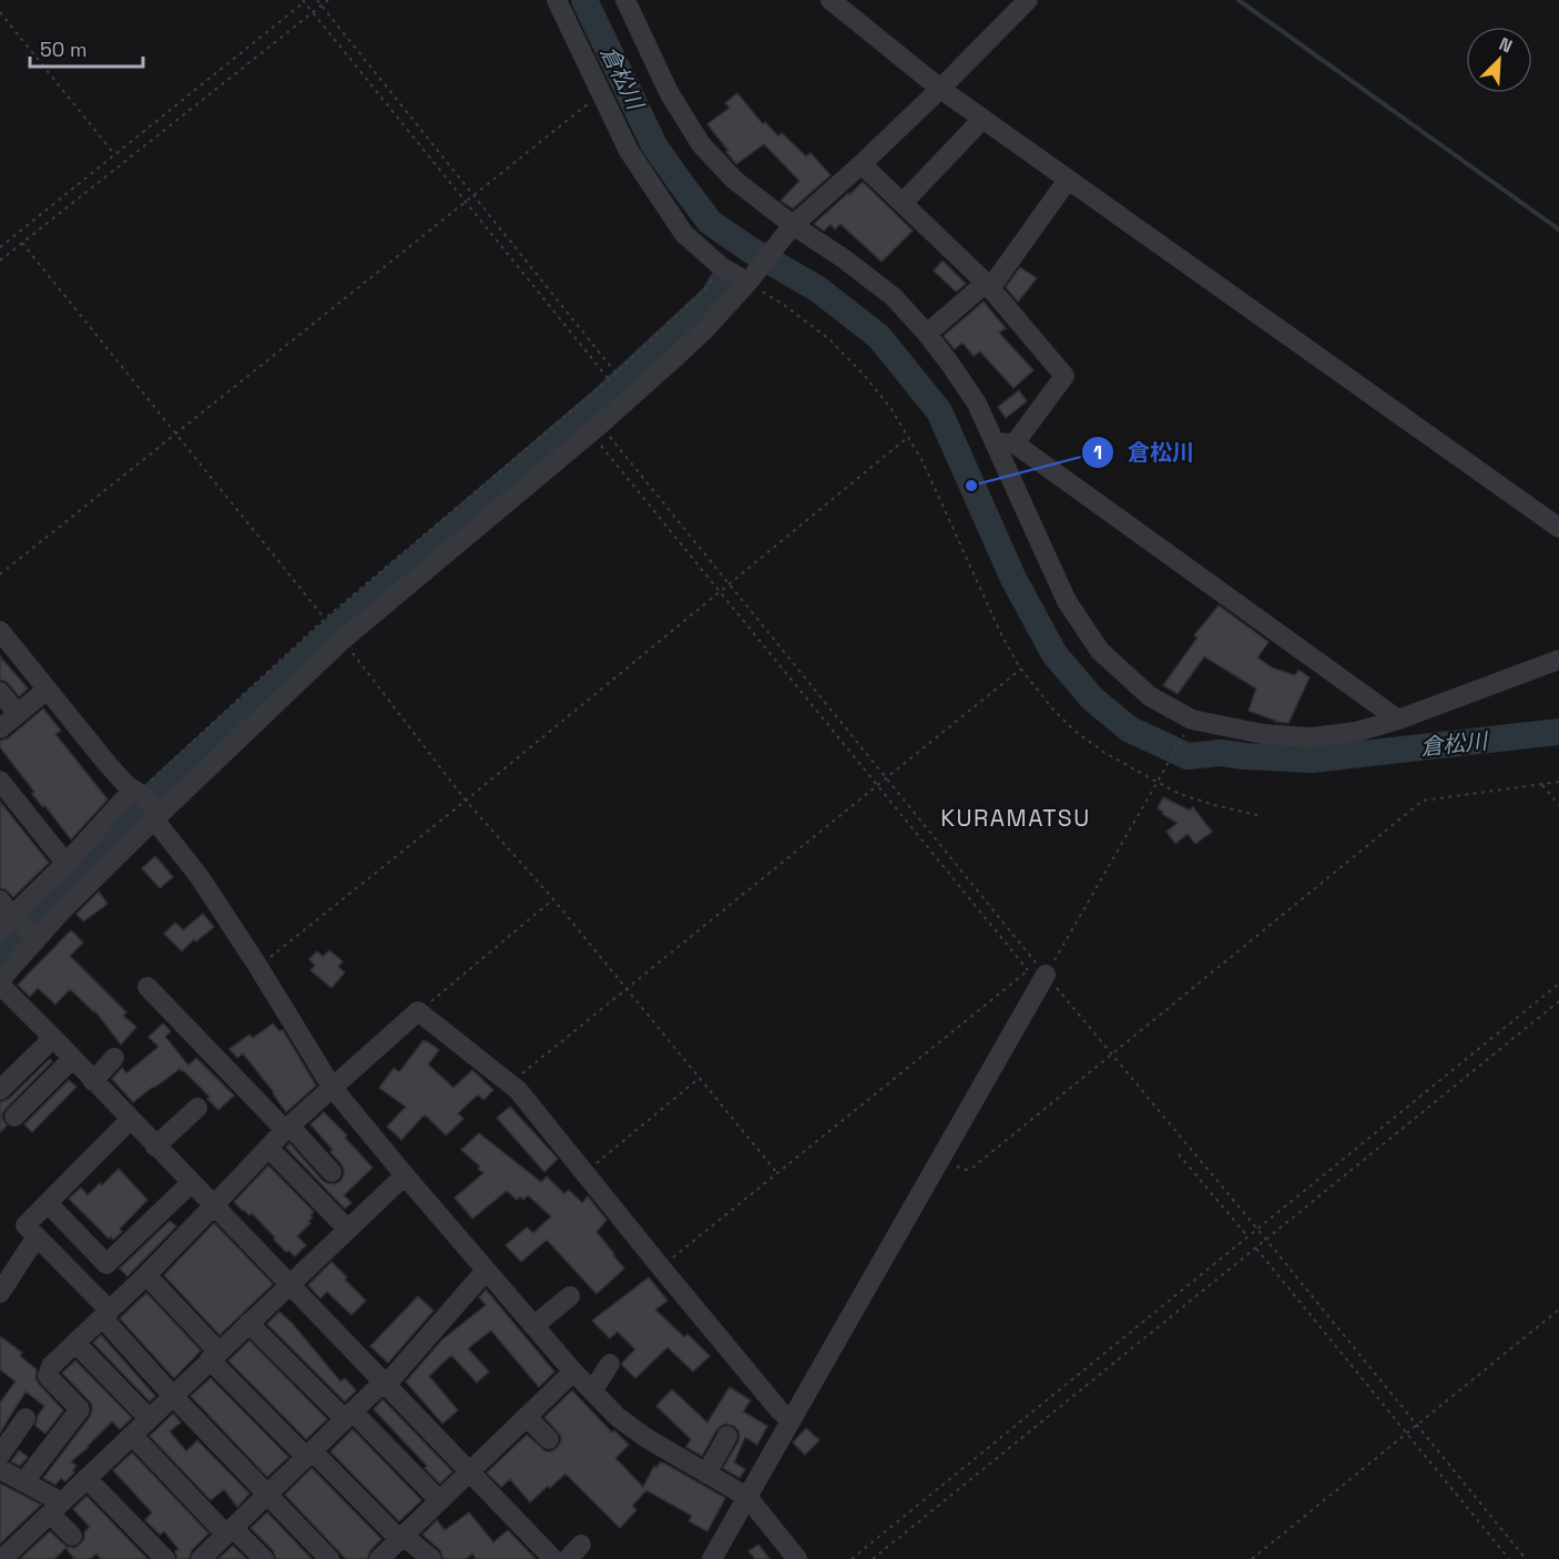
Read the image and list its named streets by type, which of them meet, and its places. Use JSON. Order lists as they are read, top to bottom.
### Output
{
  "districts": ["KURAMATSU"],
  "water": ["倉松川"],
  "places": ["倉松川"],
  "scale_bar": "50 m",
  "north": "top right"
}
